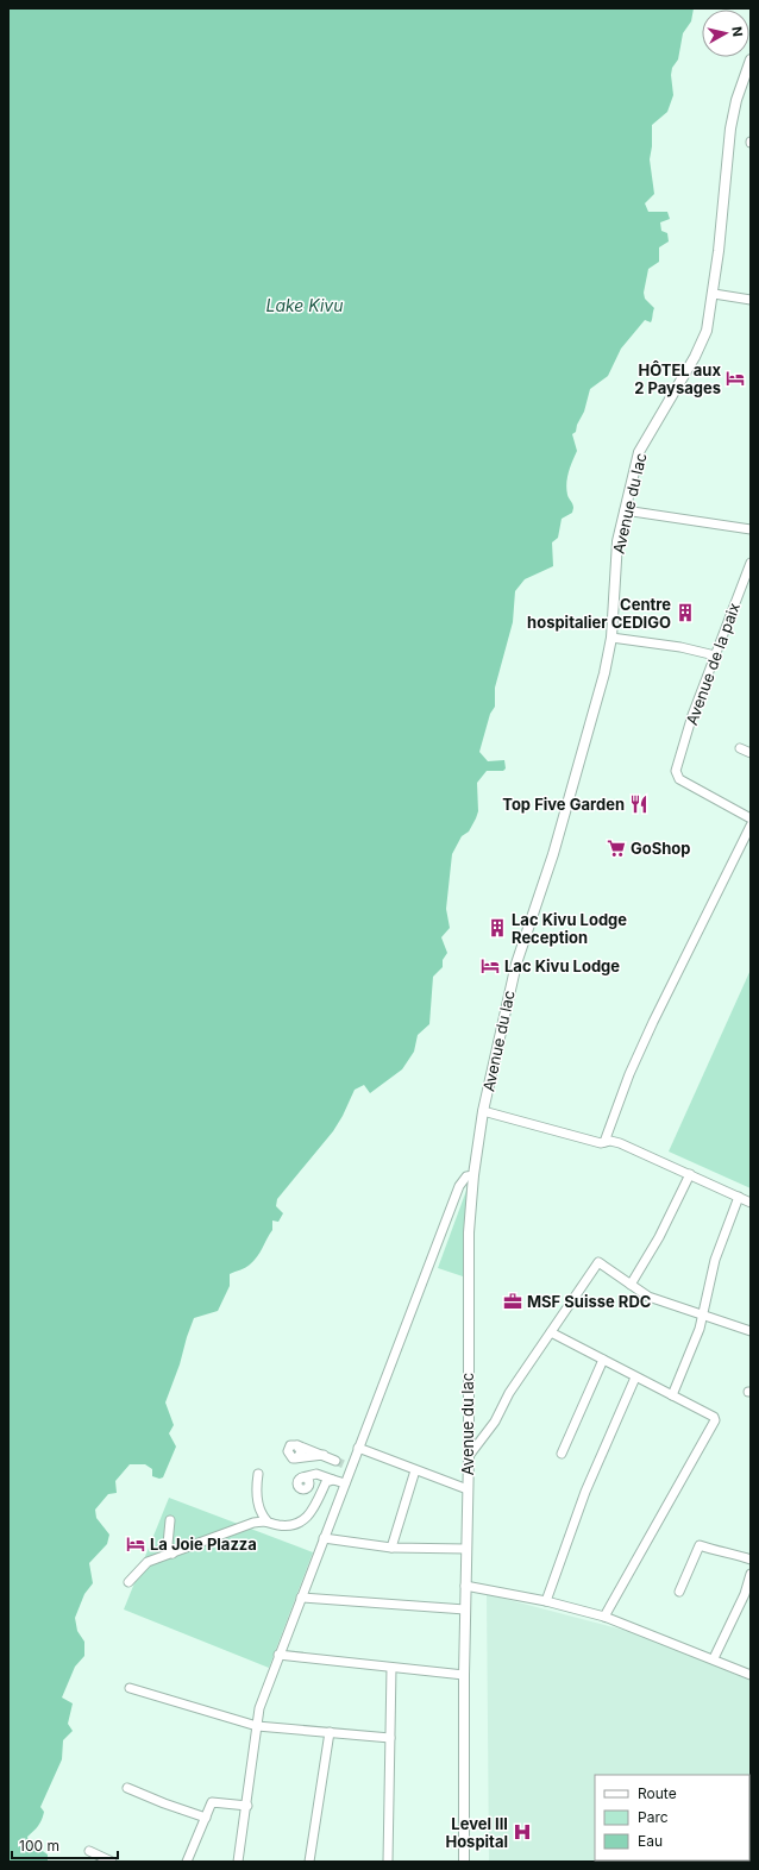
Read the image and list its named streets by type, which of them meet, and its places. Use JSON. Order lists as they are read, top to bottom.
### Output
{
  "streets": {
    "main road": ["Avenue du lac"],
    "street": ["Avenue de la paix"]
  },
  "water": ["Lake Kivu"],
  "places": {
    "hotel": ["HÔTEL aux 2 Paysages", "Lac Kivu Lodge", "La Joie Plazza"],
    "building": ["Centre hospitalier CEDIGO", "Lac Kivu Lodge Reception"],
    "restaurant": ["Top Five Garden"],
    "supermarket": ["GoShop"],
    "office": ["MSF Suisse RDC"],
    "hospital": ["Level III Hospital"]
  },
  "legend": ["Route", "Parc", "Eau"],
  "scale_bar": "100 m",
  "north": "right"
}
